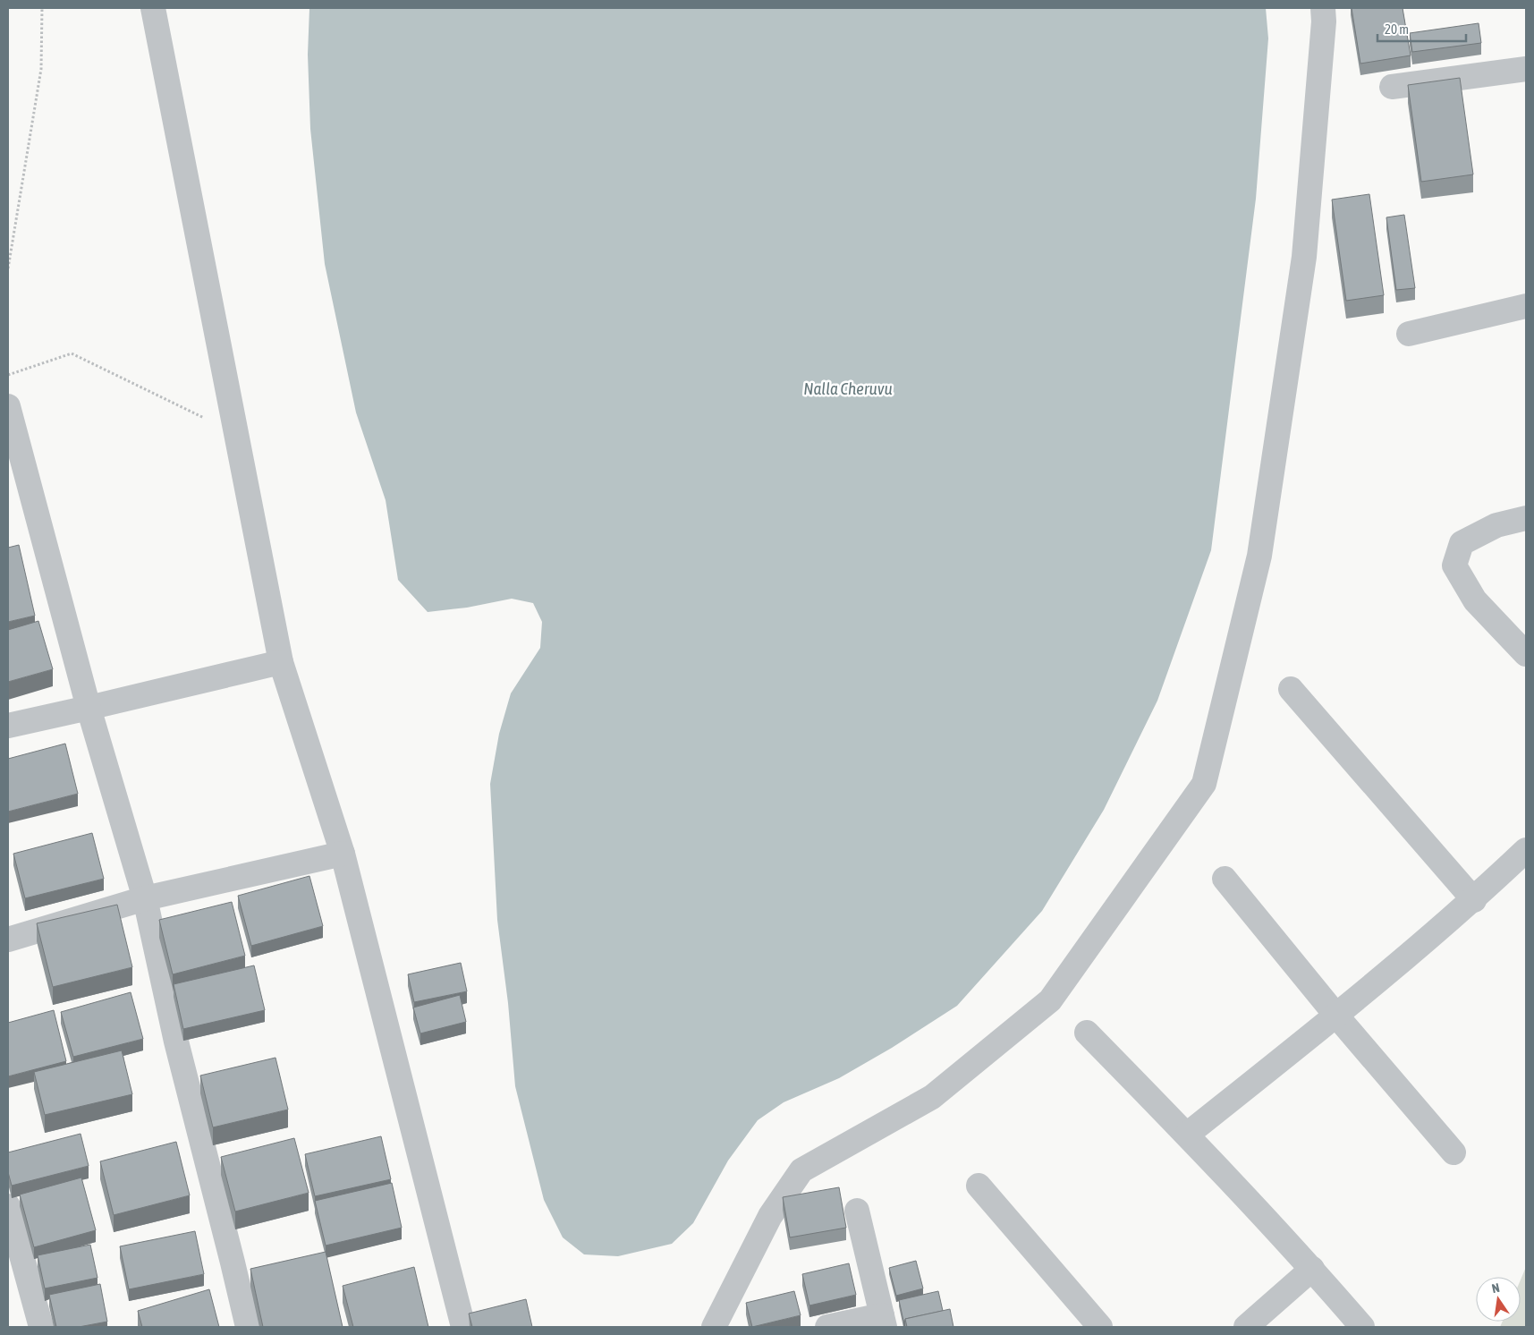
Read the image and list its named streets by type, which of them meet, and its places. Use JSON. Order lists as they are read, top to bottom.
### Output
{
  "water": ["Nalla Cheruvu"],
  "scale_bar": "20 m",
  "north": "top"
}
